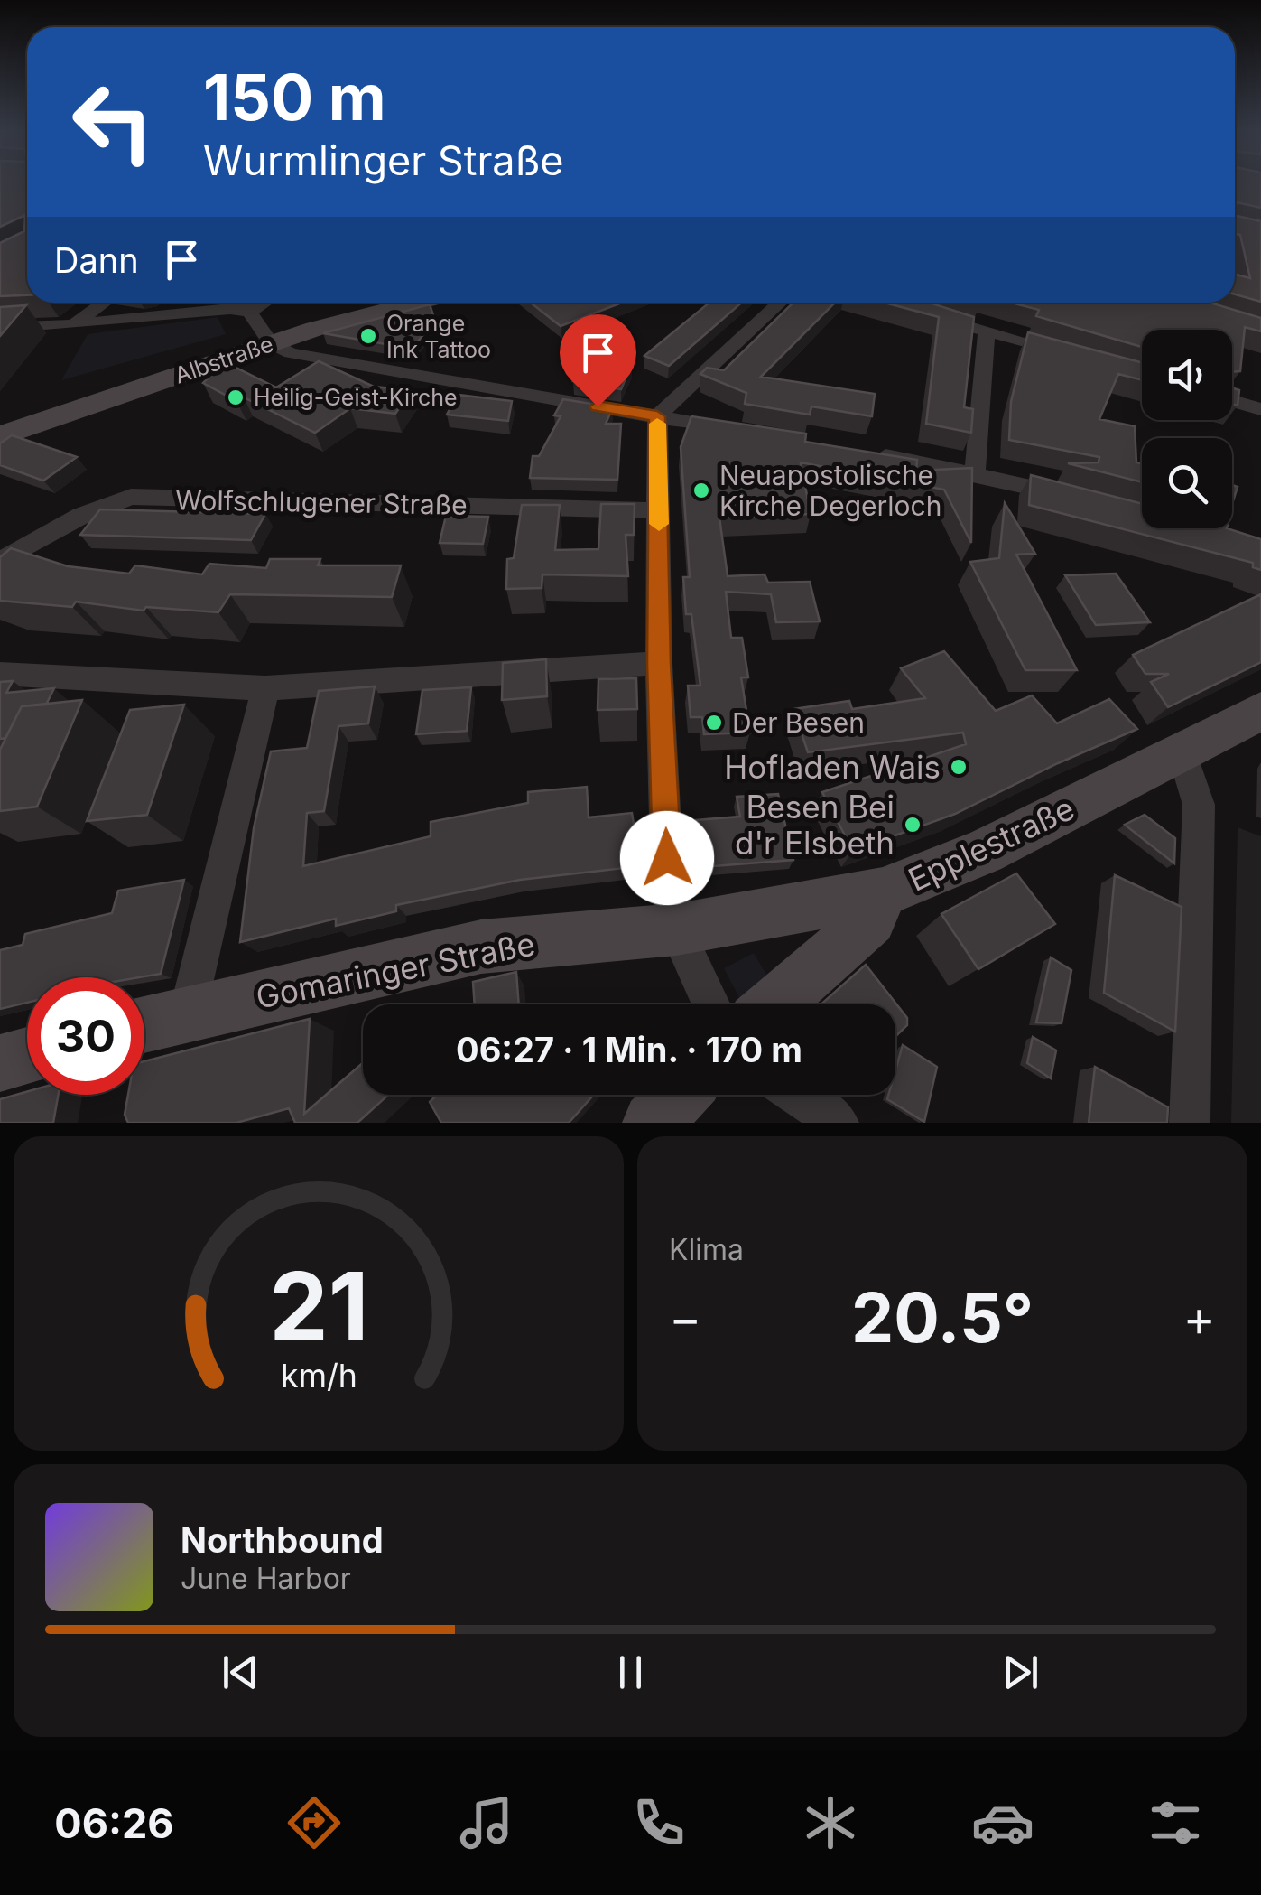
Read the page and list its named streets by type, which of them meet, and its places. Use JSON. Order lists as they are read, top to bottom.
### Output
{
  "streets": {
    "street": [
      "Albstraße",
      "Wolfschlugener Straße",
      "Epplestraße",
      "Gomaringer Straße"
    ]
  },
  "crossings": [
    ["Epplestraße", "Gomaringer Straße"]
  ],
  "places": [
    "Orange Ink Tattoo",
    "Heilig-Geist-Kirche",
    "Neuapostolische Kirche Degerloch",
    "Der Besen",
    "Hofladen Wais",
    "Besen Bei d'r Elsbeth"
  ],
  "page": {
    "turn": ["150 m", "Wurmlinger Straße"],
    "then": "Dann",
    "limit": "30",
    "trip": "06:27 · 1 Min. · 170 m",
    "tile": "Klima",
    "heat": ["−", "20.5°", "+"],
    "song": ["Northbound", "June Harbor"],
    "tabs": "06:26",
    "gauge": ["21", "km/h"]
  }
}
